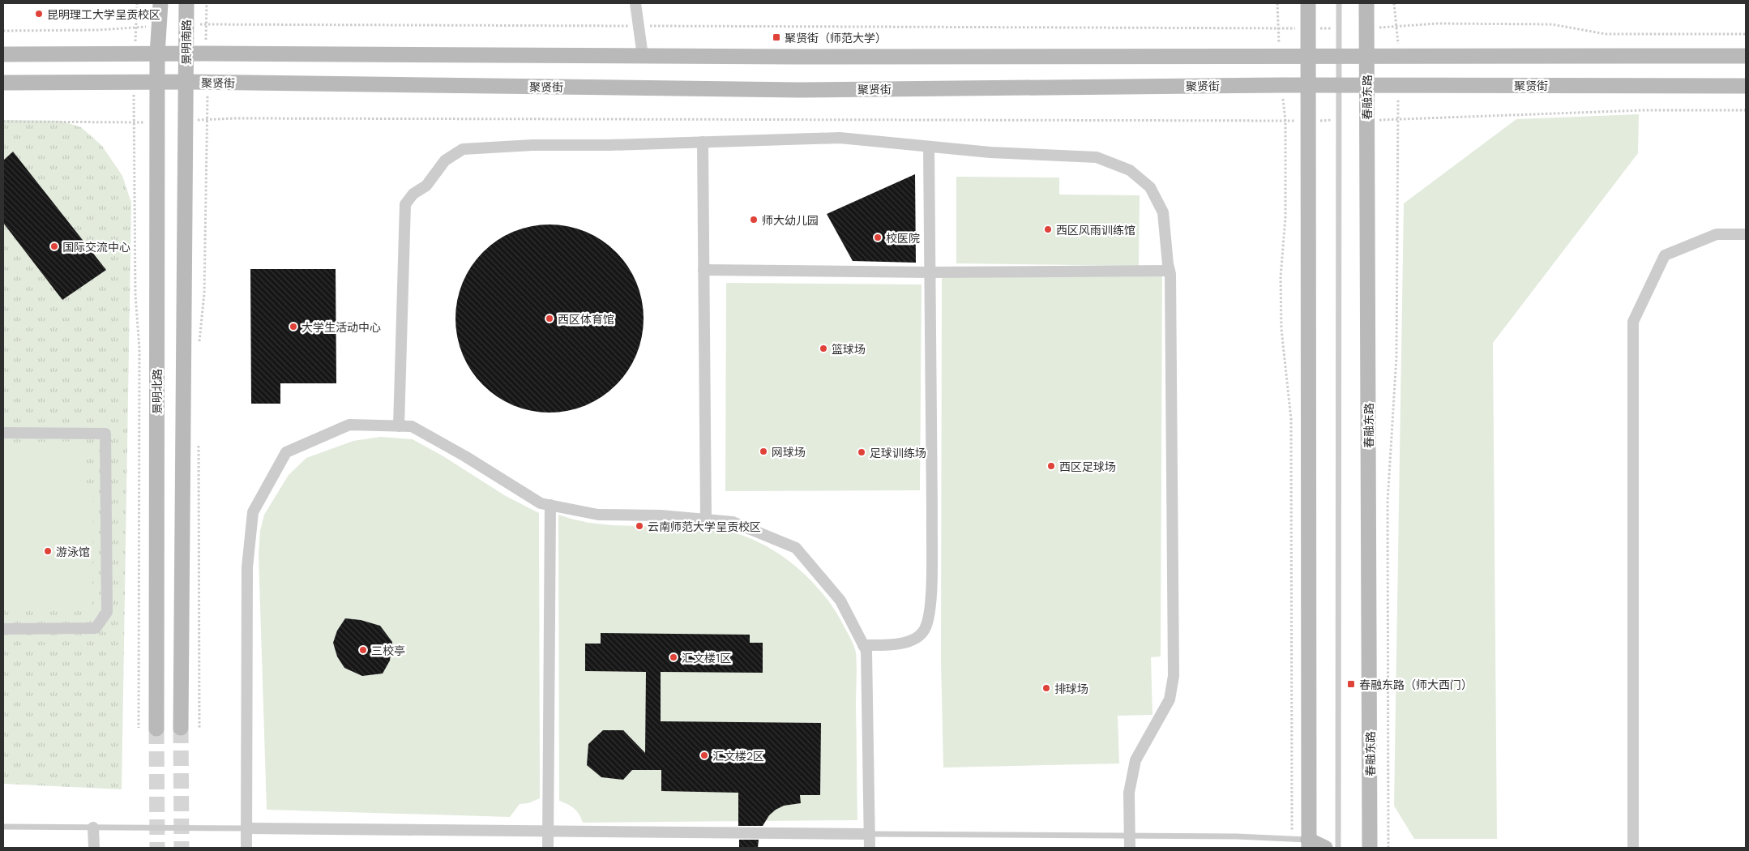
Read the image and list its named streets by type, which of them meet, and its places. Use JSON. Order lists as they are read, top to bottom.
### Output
{
  "streets": {
    "main road": [
      "景明南路",
      "聚贤街",
      "春融东路",
      "景明北路"
    ]
  },
  "crossings": [
    ["景明南路", "聚贤街"],
    ["聚贤街", "春融东路"],
    ["聚贤街", "景明北路"]
  ],
  "places": {
    "other": [
      "昆明理工大学呈贡校区",
      "师大幼儿园",
      "西区风雨训练馆",
      "校医院",
      "国际交流中心",
      "西区体育馆",
      "大学生活动中心",
      "篮球场",
      "网球场",
      "足球训练场",
      "西区足球场",
      "云南师范大学呈贡校区",
      "游泳馆",
      "三校亭",
      "汇文楼1区",
      "排球场",
      "汇文楼2区"
    ],
    "transit": ["聚贤街（师范大学）", "春融东路（师大西门）"]
  }
}
